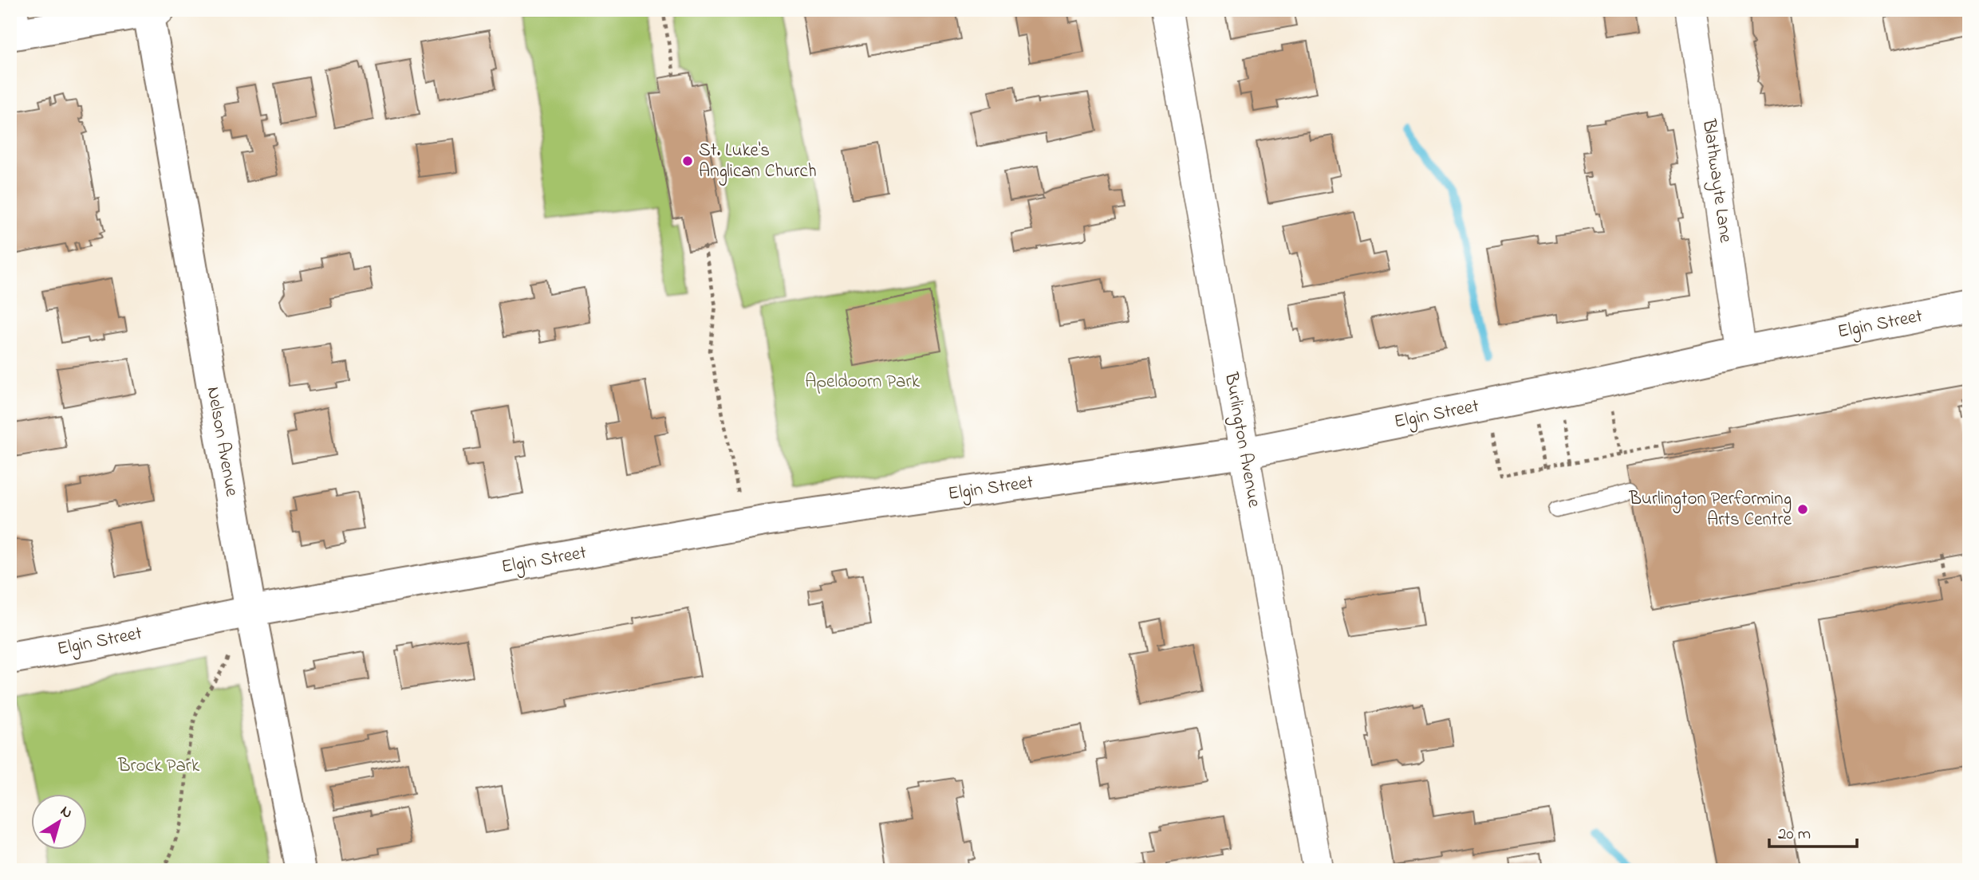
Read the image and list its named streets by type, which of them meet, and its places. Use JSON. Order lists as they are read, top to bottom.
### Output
{
  "streets": {
    "street": [
      "Blathwayte Lane",
      "Elgin Street",
      "Burlington Avenue",
      "Nelson Avenue"
    ]
  },
  "crossings": [
    ["Blathwayte Lane", "Elgin Street"],
    ["Elgin Street", "Burlington Avenue"],
    ["Elgin Street", "Nelson Avenue"]
  ],
  "parks": ["Apeldoorn Park", "Brock Park"],
  "places": ["St. Luke's Anglican Church", "Burlington Performing Arts Centre"],
  "scale_bar": "20 m",
  "north": "top right"
}
